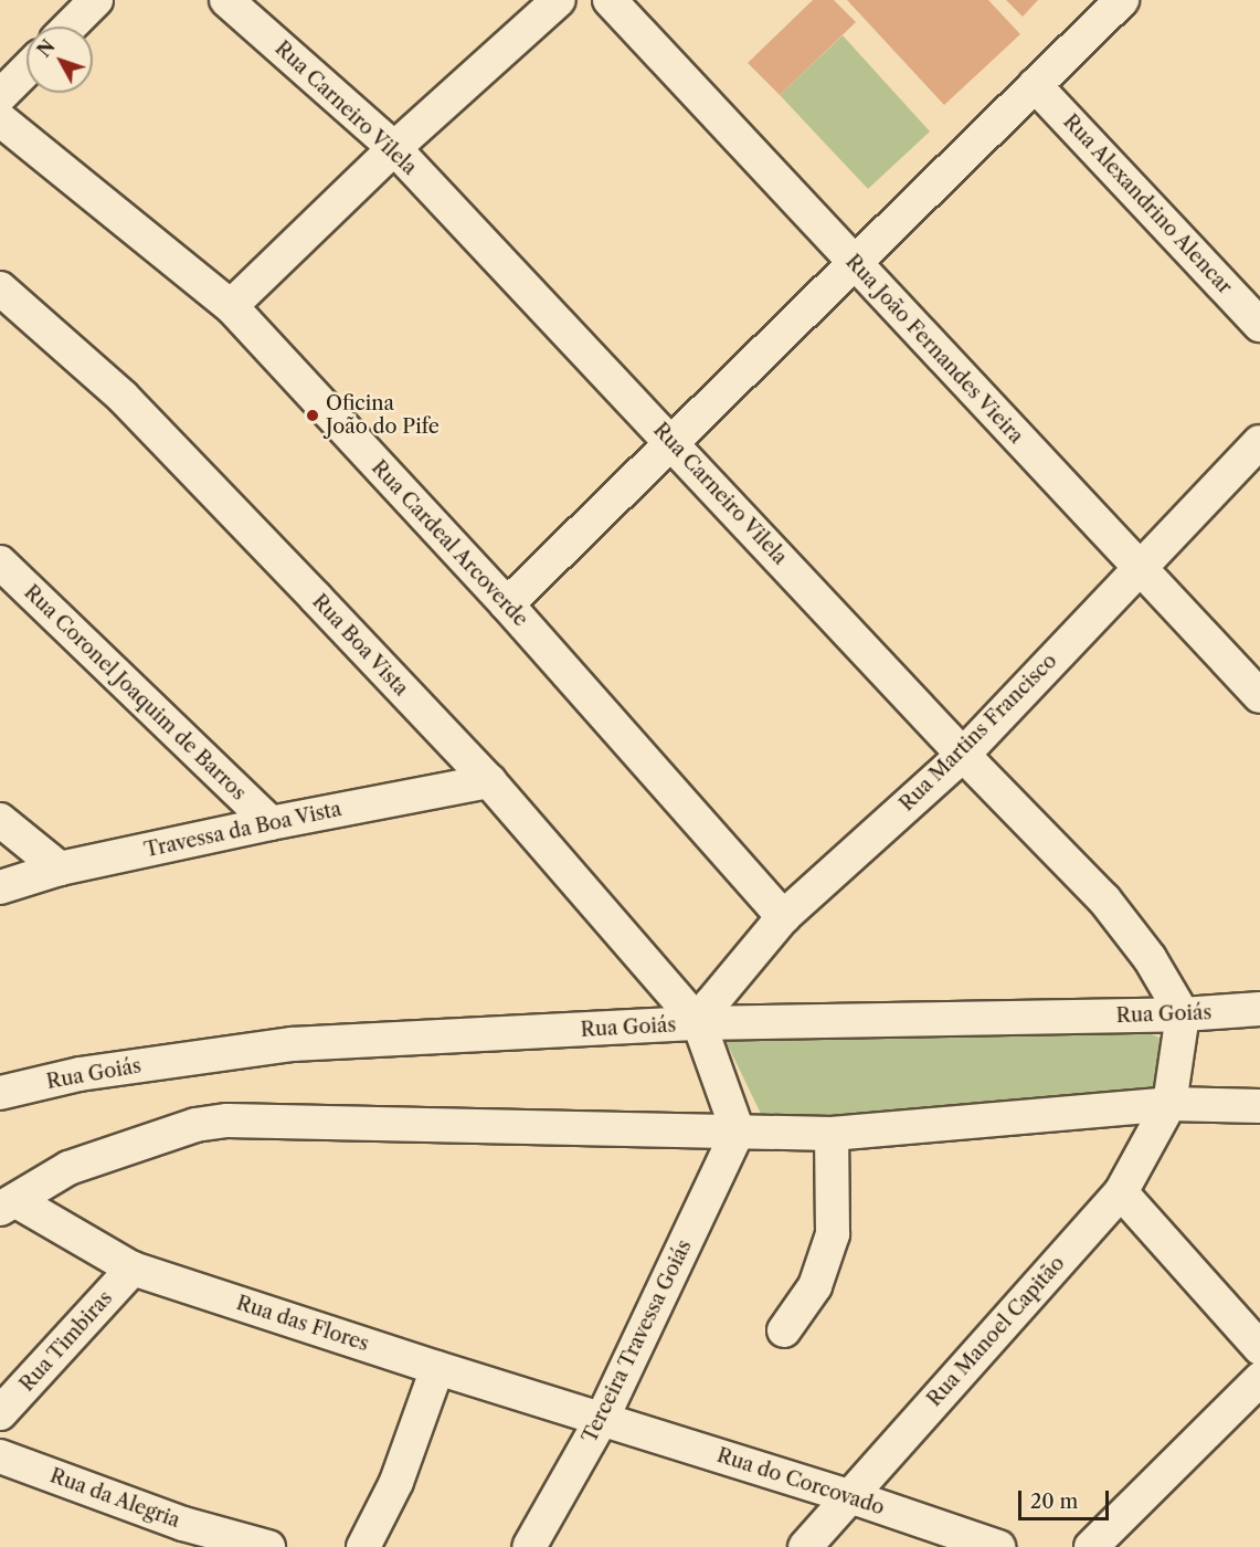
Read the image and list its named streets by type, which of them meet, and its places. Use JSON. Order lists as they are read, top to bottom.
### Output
{
  "streets": {
    "street": [
      "Rua Carneiro Vilela",
      "Rua Alexandrino Alencar",
      "Rua João Fernandes Vieira",
      "Rua Cardeal Arcoverde",
      "Rua Boa Vista",
      "Rua Coronel Joaquim de Barros",
      "Rua Martins Francisco",
      "Travessa da Boa Vista",
      "Rua Goiás",
      "Rua das Flores",
      "Rua Manoel Capitão",
      "Rua Timbiras",
      "Terceira Travessa Goiás",
      "Rua do Corcovado",
      "Rua da Alegria"
    ]
  },
  "crossings": [
    ["Rua Carneiro Vilela", "Rua Martins Francisco"],
    ["Rua Carneiro Vilela", "Rua Goiás"],
    ["Rua João Fernandes Vieira", "Rua Martins Francisco"],
    ["Rua Cardeal Arcoverde", "Rua Martins Francisco"],
    ["Rua Boa Vista", "Rua Martins Francisco"],
    ["Rua Boa Vista", "Travessa da Boa Vista"],
    ["Rua Boa Vista", "Rua Goiás"],
    ["Rua Coronel Joaquim de Barros", "Travessa da Boa Vista"],
    ["Rua Martins Francisco", "Rua Goiás"],
    ["Rua das Flores", "Rua Timbiras"],
    ["Rua das Flores", "Terceira Travessa Goiás"],
    ["Rua das Flores", "Rua do Corcovado"],
    ["Rua Manoel Capitão", "Rua do Corcovado"],
    ["Terceira Travessa Goiás", "Rua do Corcovado"]
  ],
  "places": ["Oficina João do Pife"],
  "scale_bar": "20 m",
  "north": "top left"
}
